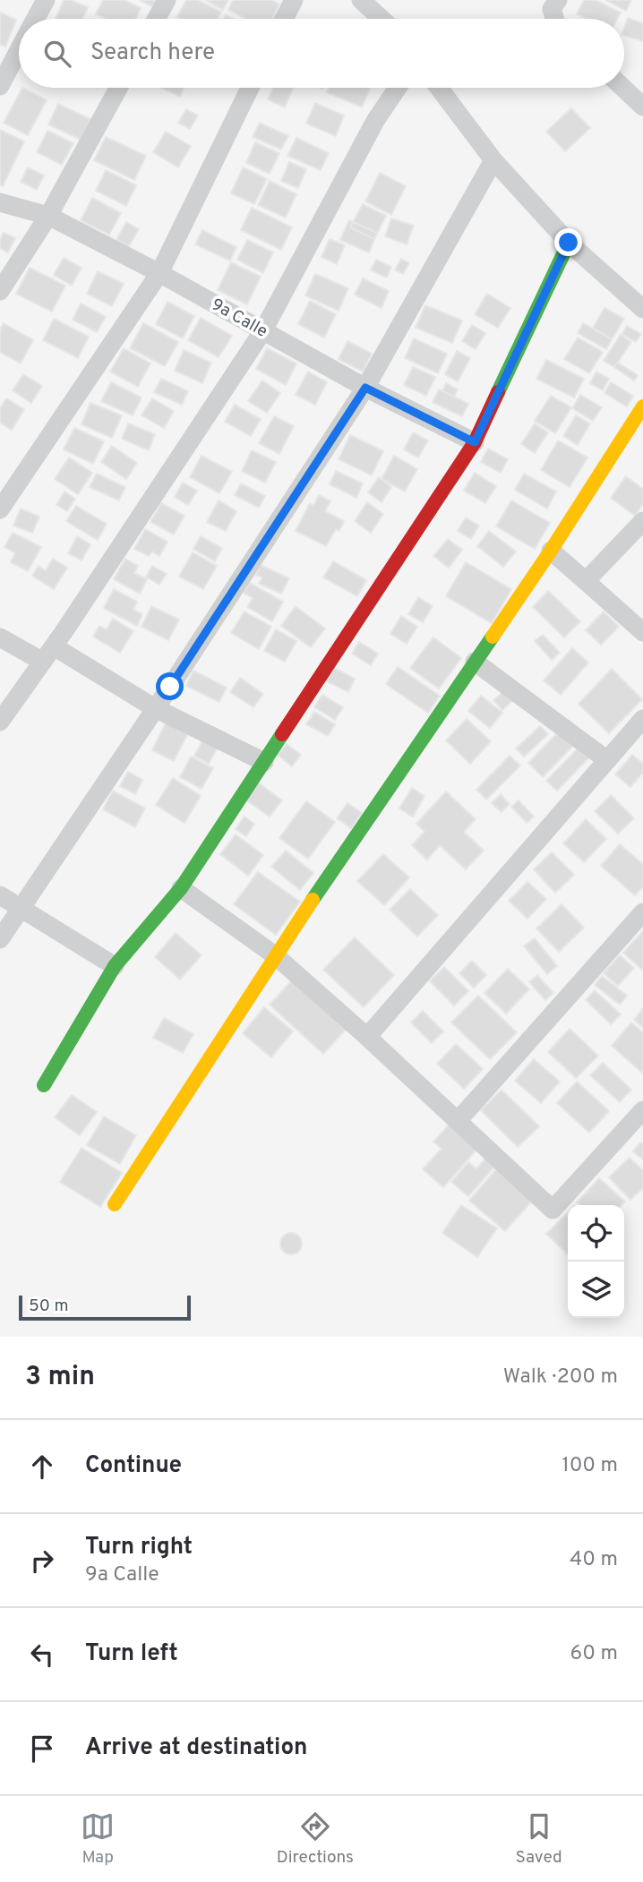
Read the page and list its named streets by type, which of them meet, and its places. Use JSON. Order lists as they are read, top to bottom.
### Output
{
  "streets": {
    "street": ["9a Calle"]
  },
  "scale_bar": "50 m",
  "page": {
    "search": "Search here",
    "scale": "50 m",
    "heading": ["3 min", "Walk · 200 m"],
    "list": [
      ["Continue", "100 m"],
      ["Turn right", "9a Calle", "40 m"],
      ["Turn left", "60 m"],
      "Arrive at destination"
    ],
    "nav": ["Map", "Directions", "Saved"]
  }
}
